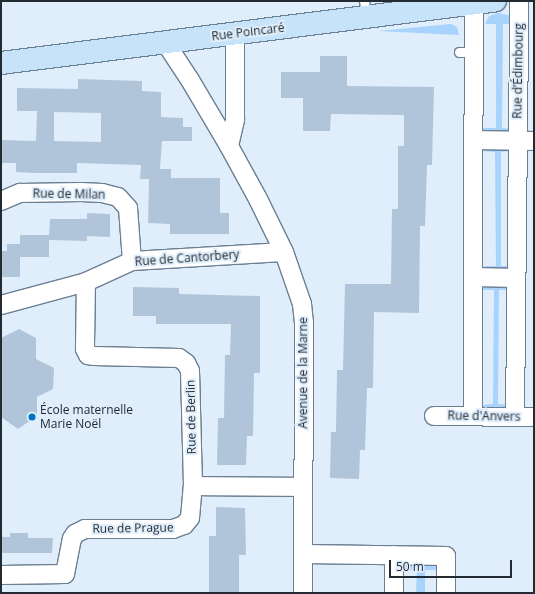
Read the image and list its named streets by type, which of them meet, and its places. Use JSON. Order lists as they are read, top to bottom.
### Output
{
  "streets": {
    "street": [
      "Rue Poincaré",
      "Rue d’Édimbourg",
      "Rue de Milan",
      "Rue de Cantorbery",
      "Avenue de la Marne",
      "Rue d'Anvers",
      "Rue de Berlin",
      "Rue de Prague"
    ]
  },
  "crossings": [
    ["Rue Poincaré", "Avenue de la Marne"],
    ["Rue d’Édimbourg", "Rue d'Anvers"],
    ["Rue de Milan", "Rue de Cantorbery"],
    ["Rue de Cantorbery", "Avenue de la Marne"],
    ["Rue de Cantorbery", "Rue de Berlin"],
    ["Rue de Berlin", "Rue de Prague"]
  ],
  "places": ["École maternelle Marie Noël"],
  "scale_bar": "50 m"
}
